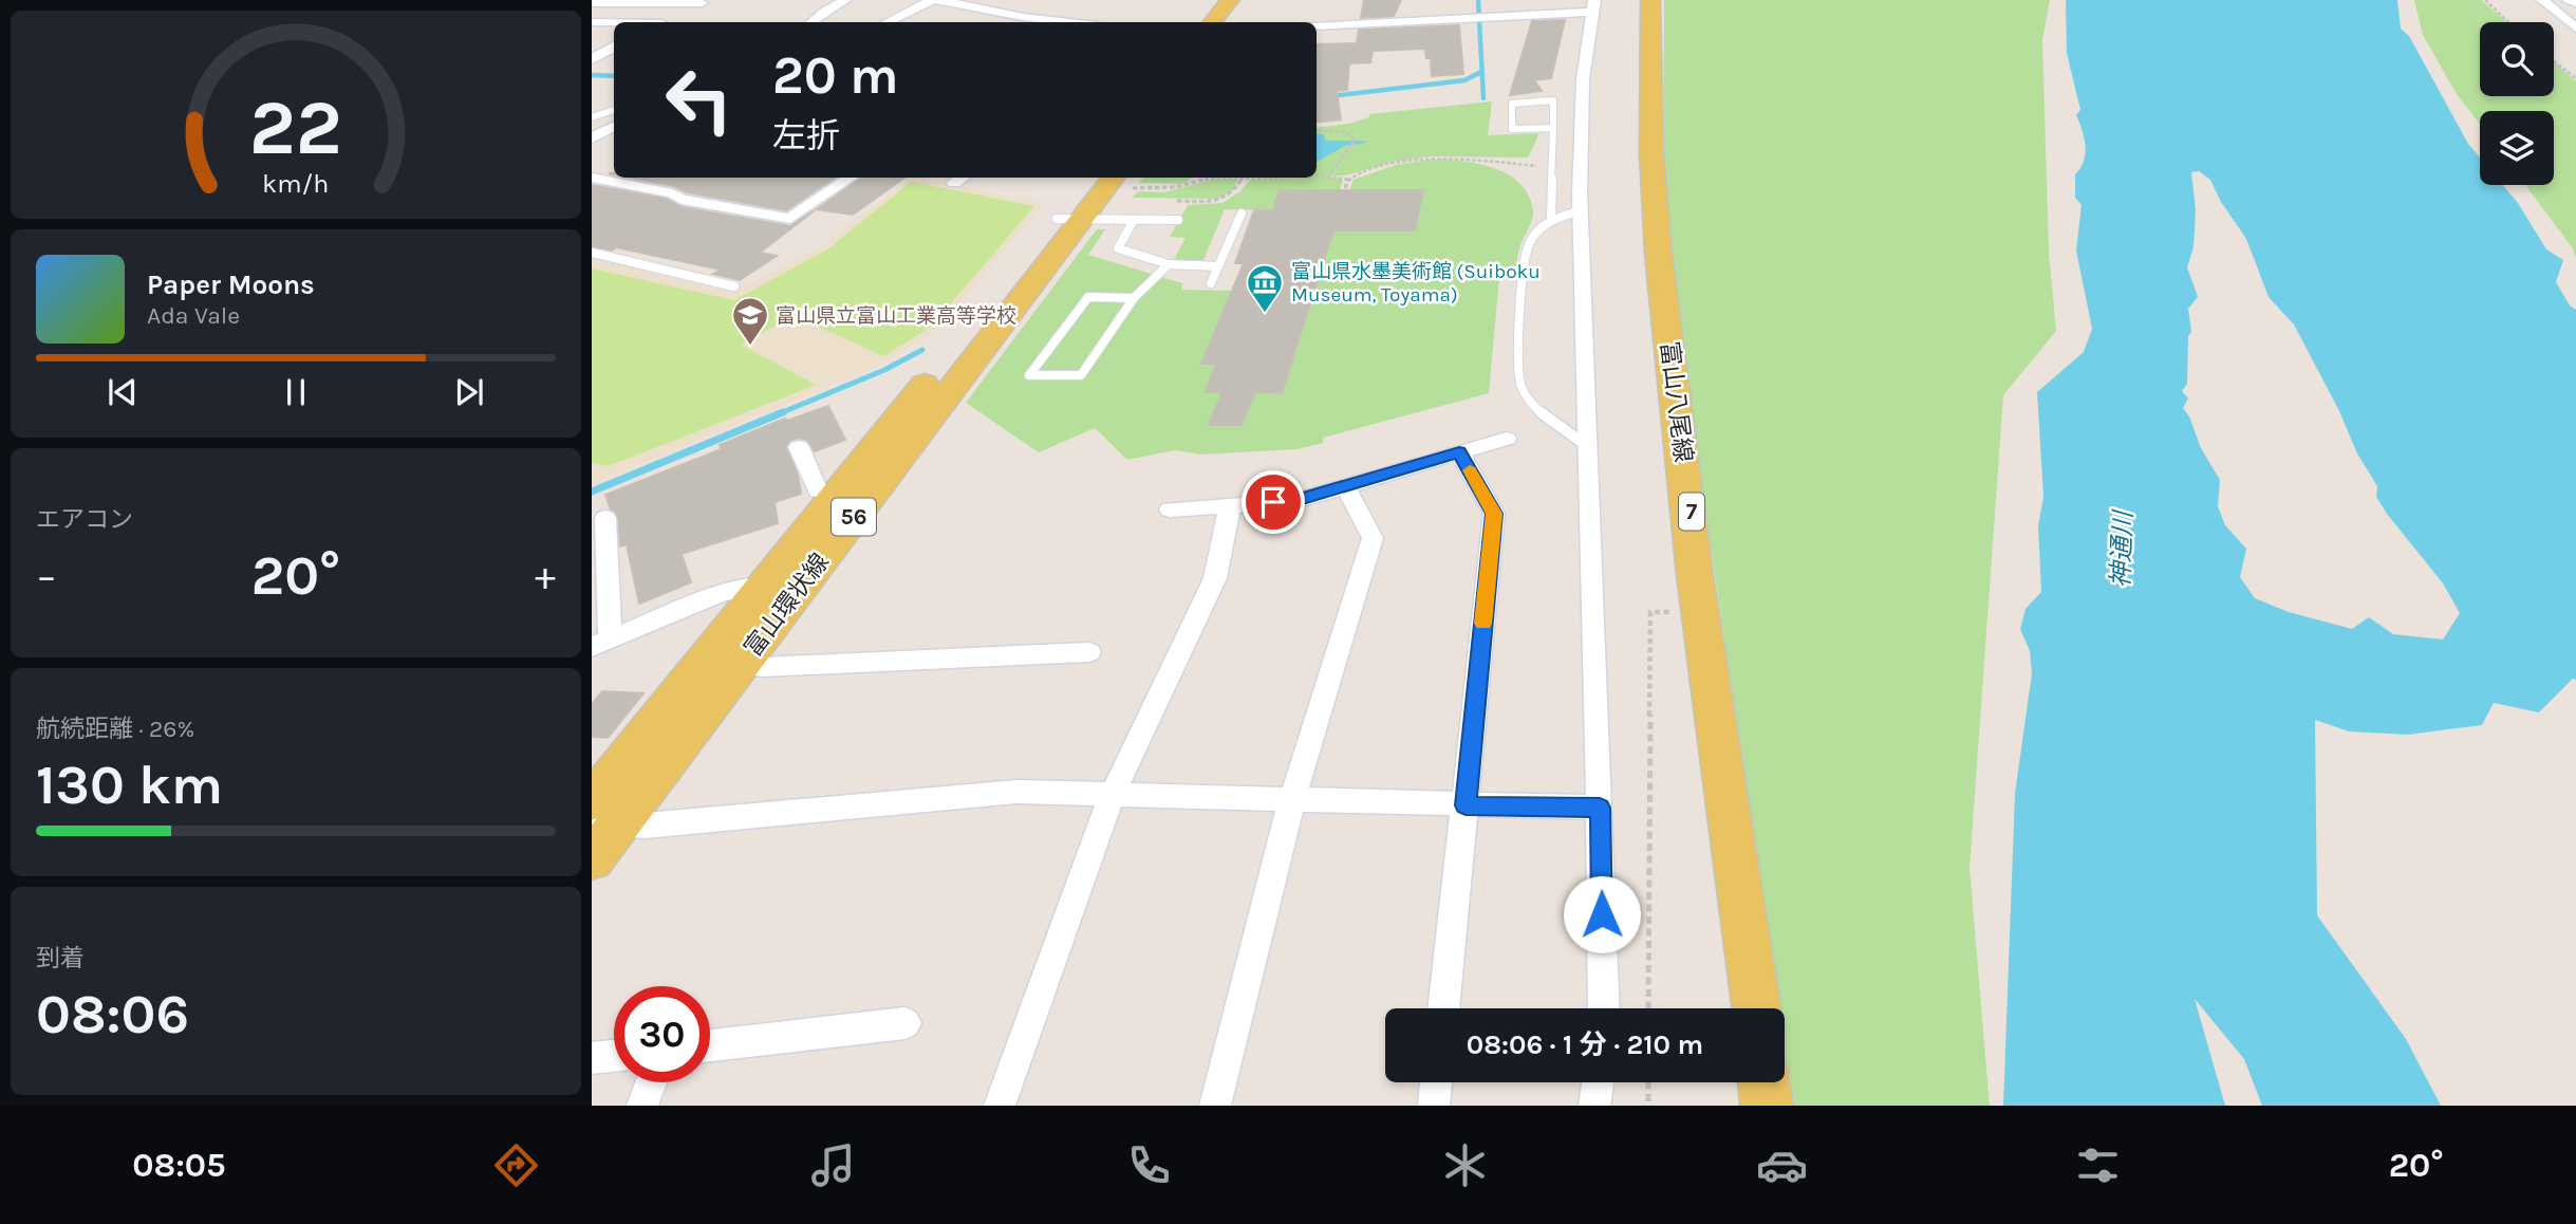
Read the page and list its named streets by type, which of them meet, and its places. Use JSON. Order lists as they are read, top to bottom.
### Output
{
  "streets": {
    "main road": [
      "富山八尾線",
      "7",
      "56",
      "富山環状線"
    ]
  },
  "water": ["神通川"],
  "places": {
    "museum": ["富山県水墨美術館 (Suiboku Museum, Toyama)"],
    "school or university": ["富山県立富山工業高等学校"]
  },
  "page": {
    "turn": ["20 m", "左折"],
    "song": ["Paper Moons", "Ada Vale"],
    "tile": [
      "エアコン",
      ["航続距離 · 26%", "130 km"],
      ["到着", "08:06"]
    ],
    "heat": ["−", "20°", "+"],
    "limit": "30",
    "trip": "08:06 · 1 分 · 210 m",
    "tabs": ["08:05", "20°"],
    "gauge": ["22", "km/h"]
  }
}
